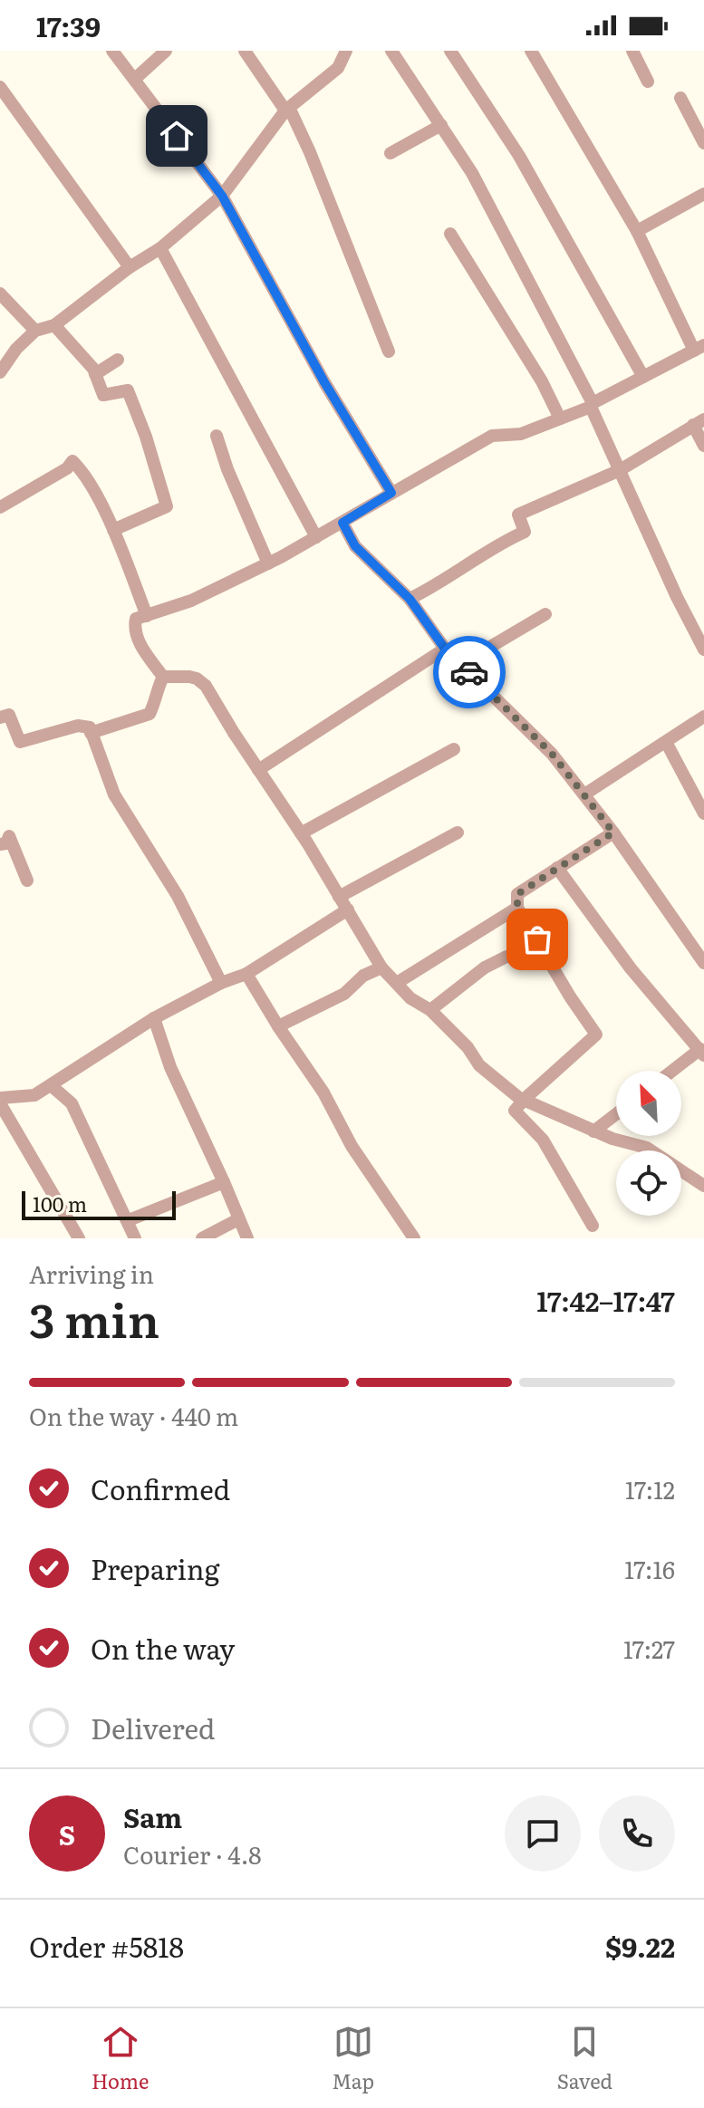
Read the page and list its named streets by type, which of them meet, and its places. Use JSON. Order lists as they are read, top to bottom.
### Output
{
  "scale_bar": "100 m",
  "north": "top left",
  "page": {
    "status": "17:39",
    "scale": "100 m",
    "heading": ["3 min", "Arriving in", "17:42–17:47"],
    "panel": [
      "Sam",
      "Courier · 4.8",
      "Order #5818",
      "$9.22"
    ],
    "bar": "On the way · 440 m",
    "list": [
      ["Confirmed", "17:12"],
      ["Preparing", "17:16"],
      ["On the way", "17:27"],
      "Delivered"
    ],
    "round": "S",
    "tabs": ["Home", "Map", "Saved"]
  }
}
